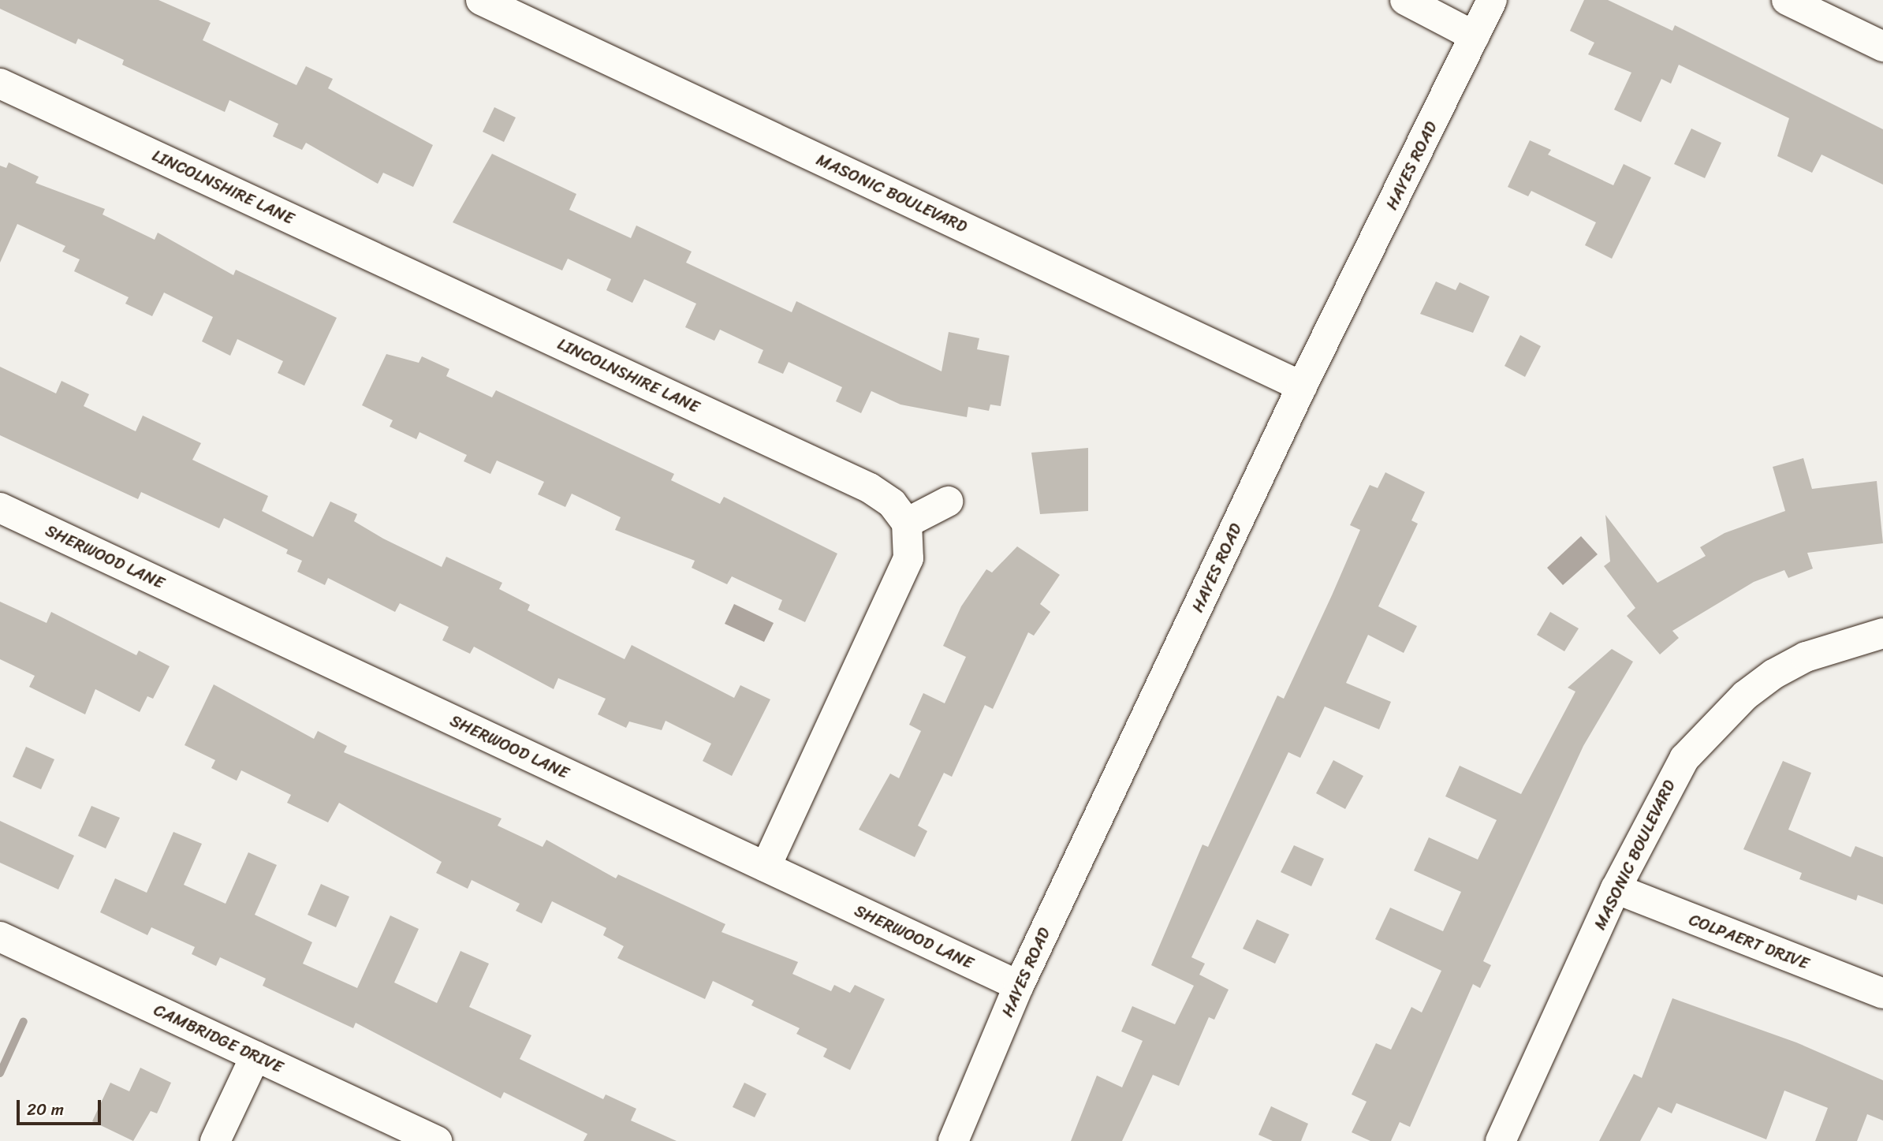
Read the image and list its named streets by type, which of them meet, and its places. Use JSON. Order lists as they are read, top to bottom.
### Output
{
  "streets": {
    "street": [
      "HAYES ROAD",
      "LINCOLNSHIRE LANE",
      "MASONIC BOULEVARD",
      "SHERWOOD LANE",
      "COLPAERT DRIVE",
      "CAMBRIDGE DRIVE"
    ]
  },
  "crossings": [
    ["HAYES ROAD", "MASONIC BOULEVARD"],
    ["HAYES ROAD", "SHERWOOD LANE"],
    ["MASONIC BOULEVARD", "COLPAERT DRIVE"]
  ],
  "scale_bar": "20 m"
}
